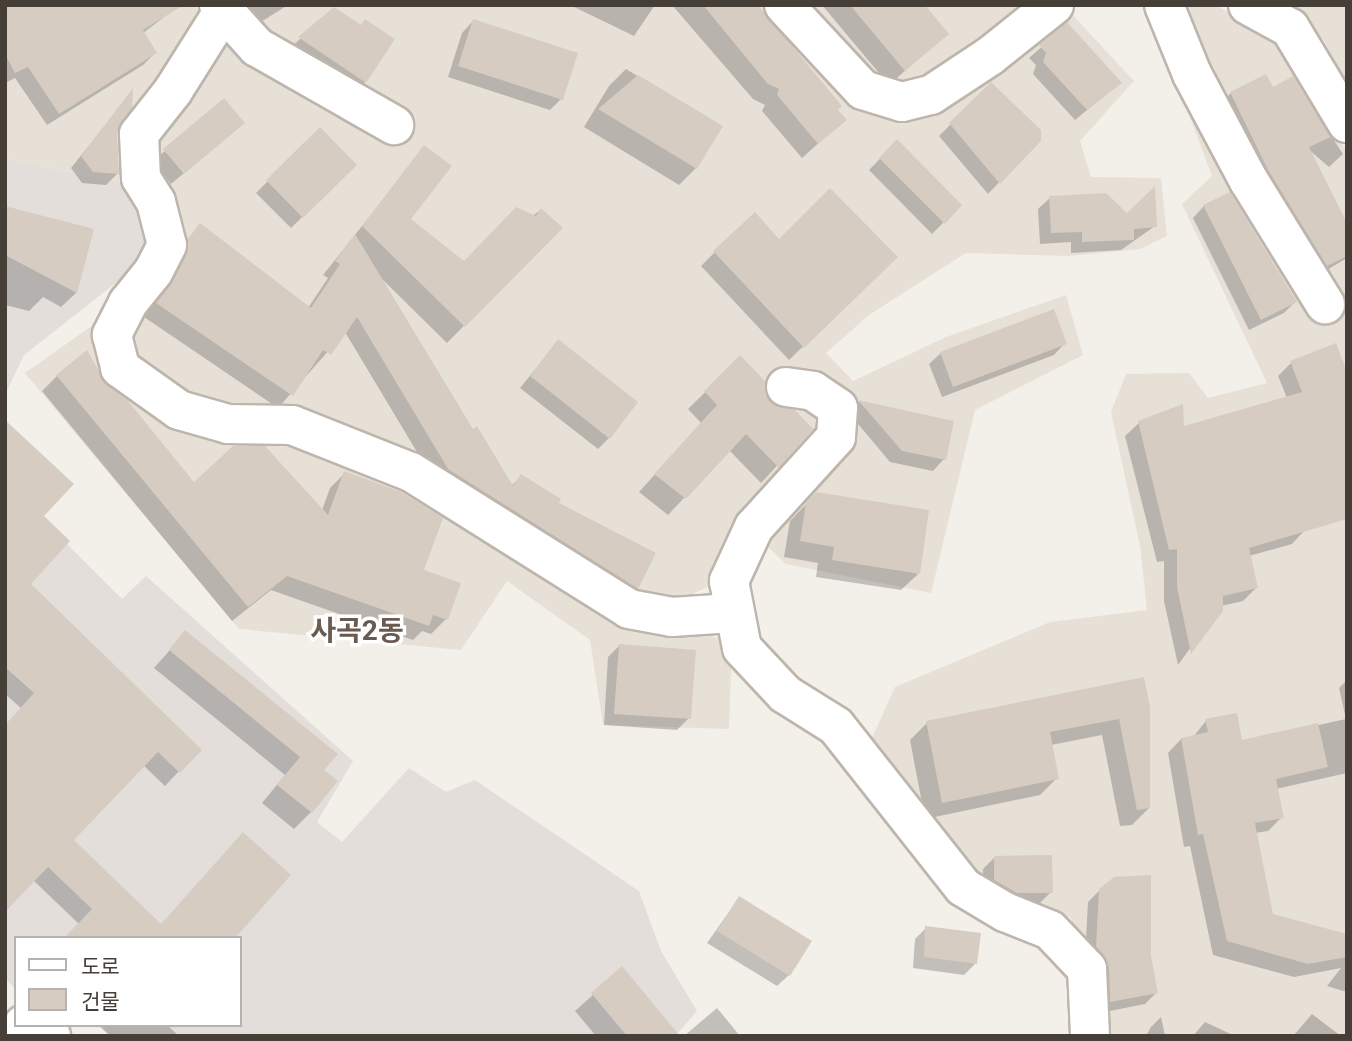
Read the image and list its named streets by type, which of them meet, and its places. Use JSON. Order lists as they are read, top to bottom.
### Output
{
  "districts": ["사곡2동"],
  "legend": ["도로", "건물"]
}
